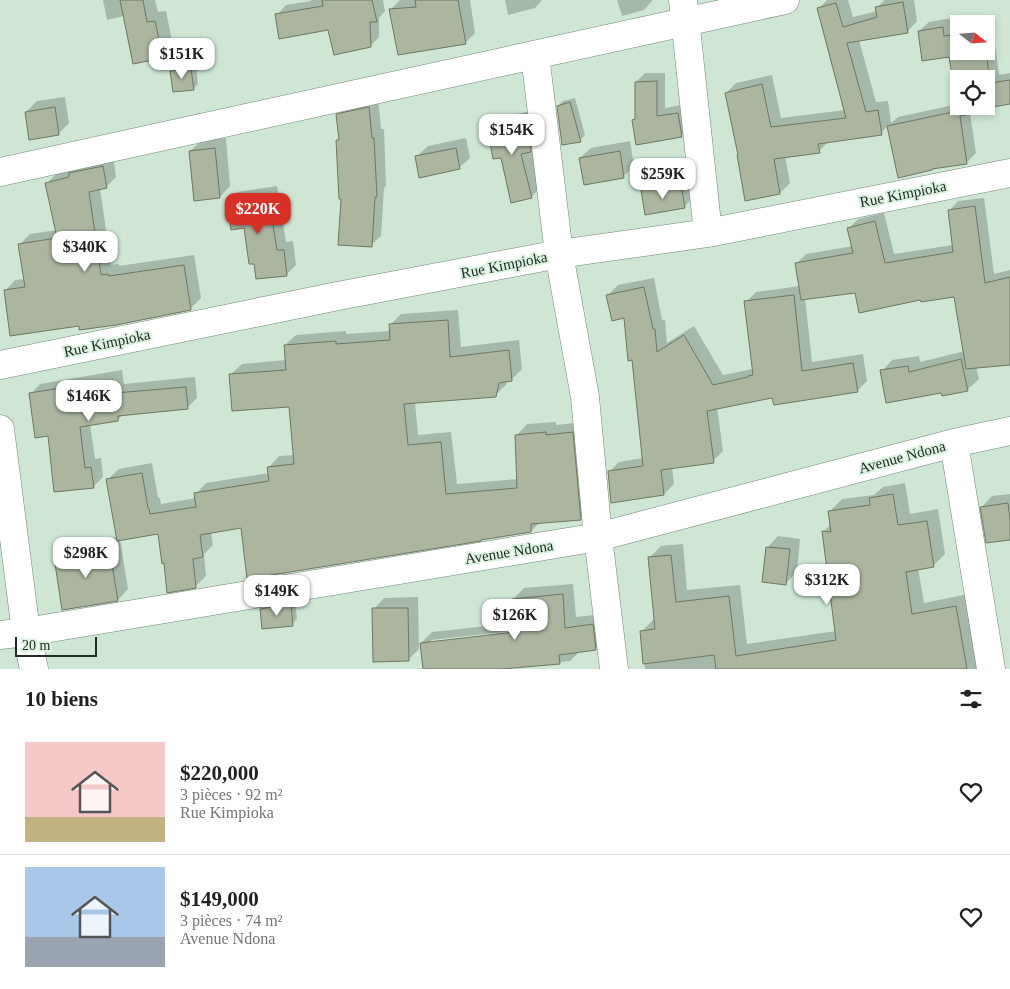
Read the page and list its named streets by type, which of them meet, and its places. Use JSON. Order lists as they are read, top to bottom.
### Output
{
  "streets": {
    "street": ["Rue Kimpioka", "Avenue Ndona"]
  },
  "scale_bar": "20 m",
  "north": "right",
  "page": {
    "price": [
      "$151K",
      "$154K",
      "$259K",
      "$220K",
      "$340K",
      "$146K",
      "$298K",
      "$312K",
      "$149K",
      "$126K"
    ],
    "scale": "20 m",
    "heading": "10 biens",
    "list": [
      {
        "name": "$220,000",
        "note": "3 pièces · 92 m² · Rue Kimpioka"
      },
      {
        "name": "$149,000",
        "note": "3 pièces · 74 m² · Avenue Ndona"
      }
    ]
  }
}
